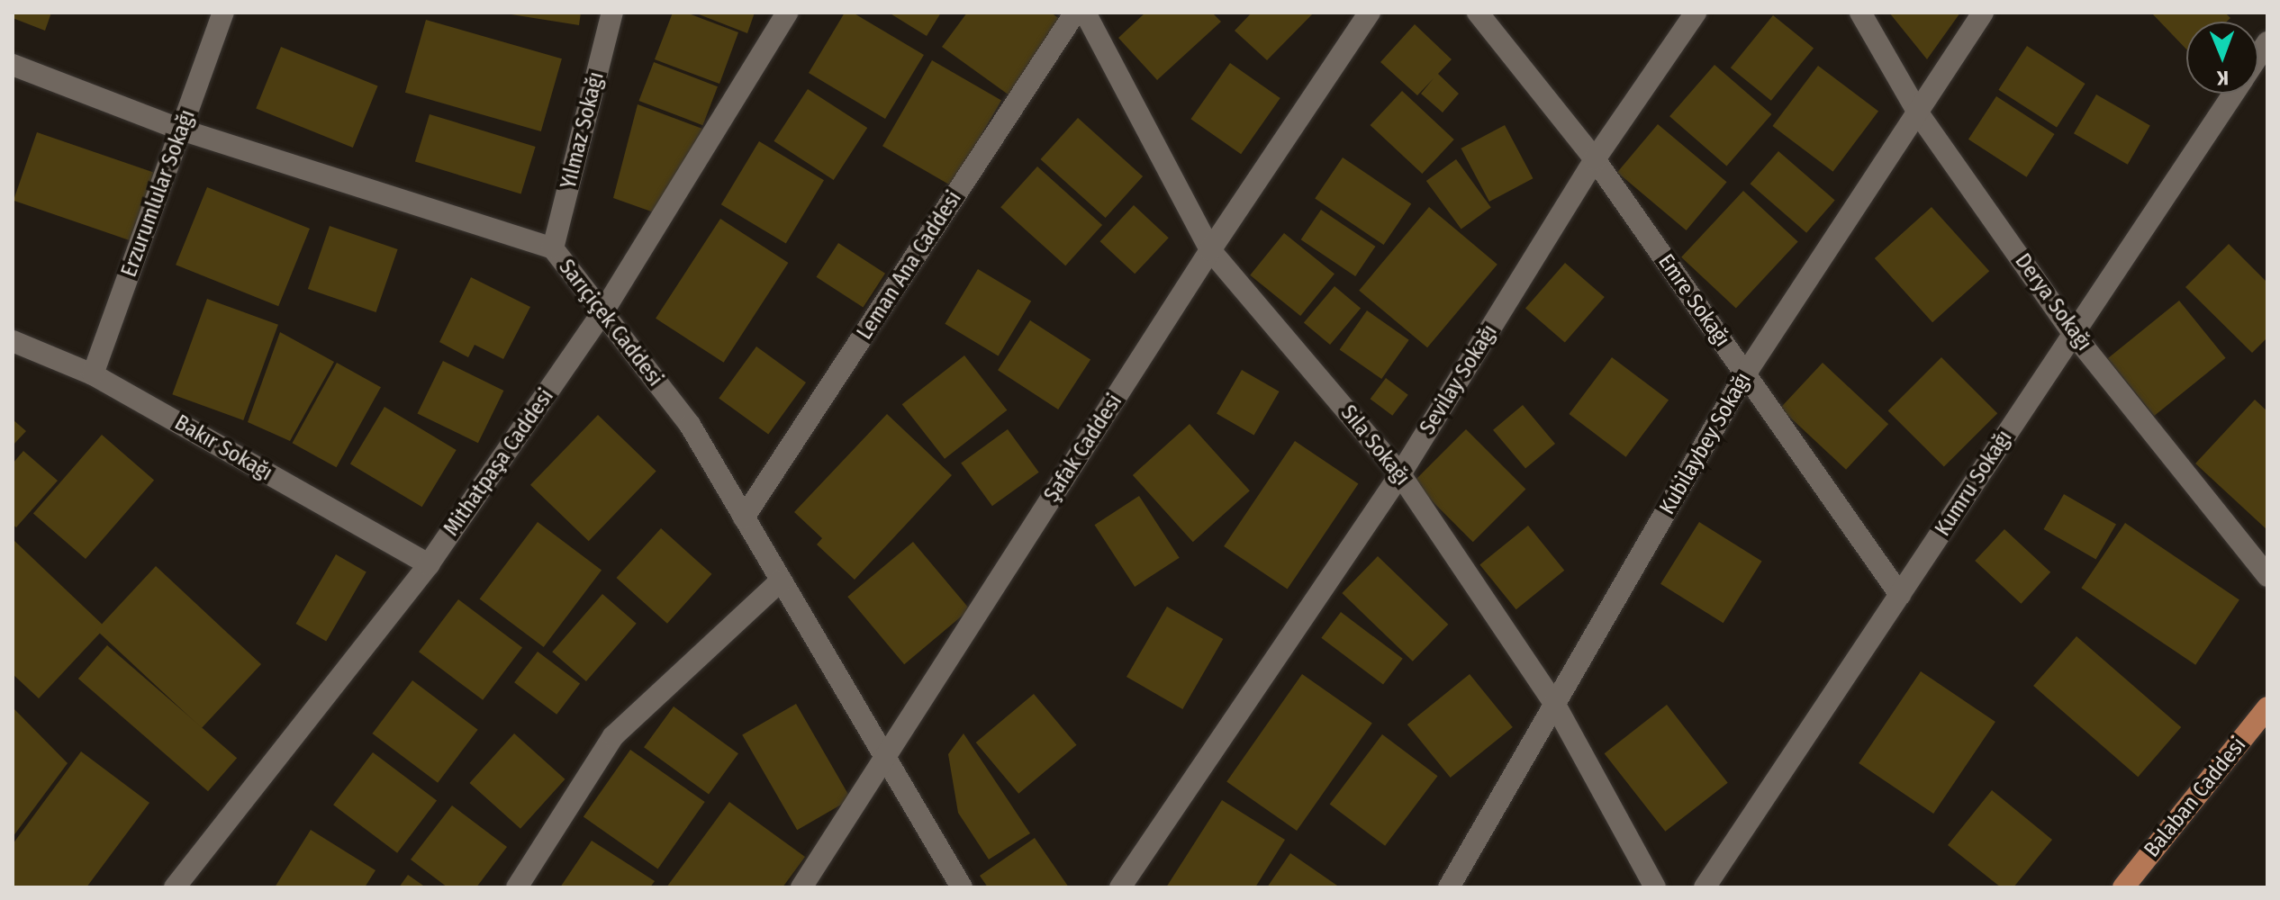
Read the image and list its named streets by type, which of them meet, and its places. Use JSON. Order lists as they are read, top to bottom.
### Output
{
  "streets": {
    "main road": ["Balaban Caddesi"],
    "street": [
      "Yılmaz Sokağı",
      "Erzurumlular Sokağı",
      "Leman Ana Caddesi",
      "Emre Sokağı",
      "Derya Sokağı",
      "Sarıçiçek Caddesi",
      "Sevilay Sokağı",
      "Kubilaybey Sokağı",
      "Sıla Sokağı",
      "Bakır Sokağı",
      "Şafak Caddesi",
      "Mithatpaşa Caddesi",
      "Kumru Sokağı"
    ]
  },
  "crossings": [
    ["Yılmaz Sokağı", "Sarıçiçek Caddesi"],
    ["Erzurumlular Sokağı", "Sarıçiçek Caddesi"],
    ["Erzurumlular Sokağı", "Bakır Sokağı"],
    ["Leman Ana Caddesi", "Sarıçiçek Caddesi"],
    ["Emre Sokağı", "Sevilay Sokağı"],
    ["Emre Sokağı", "Kubilaybey Sokağı"],
    ["Emre Sokağı", "Kumru Sokağı"],
    ["Derya Sokağı", "Kubilaybey Sokağı"],
    ["Derya Sokağı", "Kumru Sokağı"],
    ["Sarıçiçek Caddesi", "Şafak Caddesi"],
    ["Sarıçiçek Caddesi", "Mithatpaşa Caddesi"],
    ["Sevilay Sokağı", "Sıla Sokağı"],
    ["Kubilaybey Sokağı", "Sıla Sokağı"],
    ["Sıla Sokağı", "Şafak Caddesi"],
    ["Bakır Sokağı", "Mithatpaşa Caddesi"]
  ],
  "north": "bottom"
}
